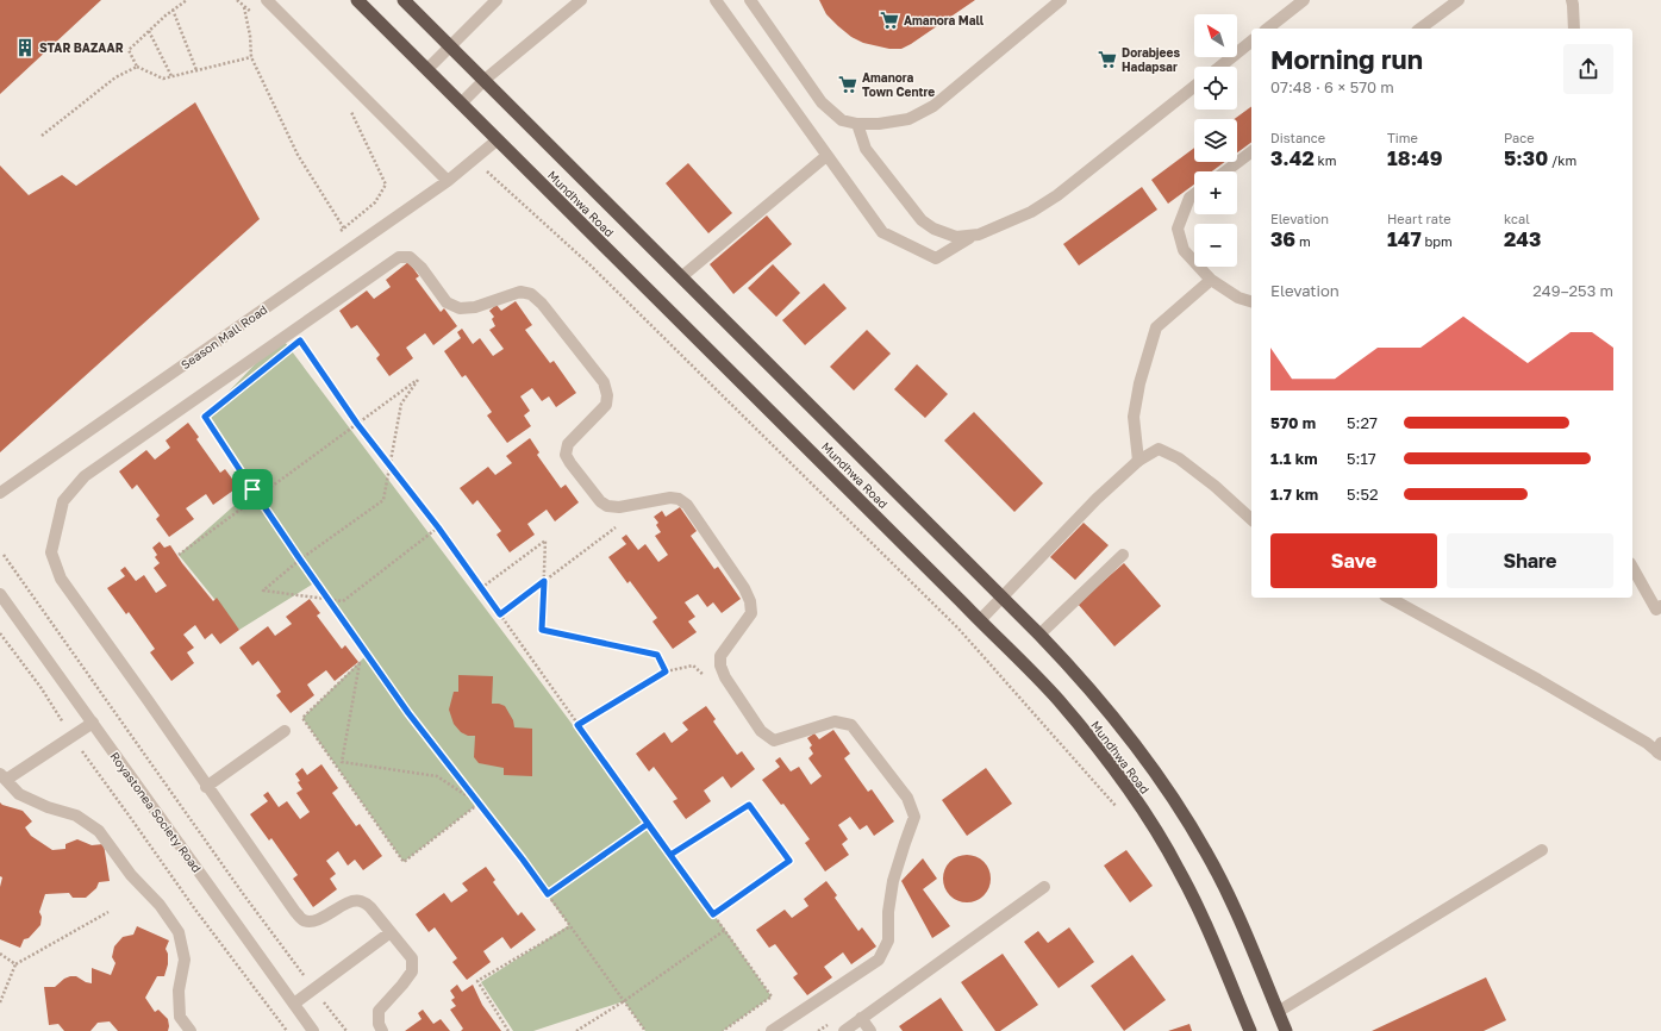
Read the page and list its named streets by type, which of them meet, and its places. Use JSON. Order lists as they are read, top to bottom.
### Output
{
  "streets": {
    "highway": ["Mundhwa Road"],
    "street": ["Season Mall Road", "Royastonea Society Road"]
  },
  "crossings": [
    ["Mundhwa Road", "Season Mall Road"]
  ],
  "places": {
    "supermarket": ["Amanora Mall", "Dorabjees Hadapsar", "Amanora Town Centre"],
    "building": ["STAR BAZAAR"]
  },
  "north": "top left",
  "page": {
    "map_buttons": ["+", "−"],
    "heading": ["Morning run", "07:48 · 6 × 570 m"],
    "stats": [
      ["Distance", "3.42 km"],
      ["Time", "18:49"],
      ["Pace", "5:30 /km"],
      ["Elevation", "36 m"],
      ["Heart rate", "147 bpm"],
      ["kcal", "243"]
    ],
    "chart": ["Elevation", "249–253 m"],
    "list": [
      {
        "name": "570 m",
        "note": "5:27"
      },
      {
        "name": "1.1 km",
        "note": "5:17"
      },
      {
        "name": "1.7 km",
        "note": "5:52"
      }
    ],
    "buttons": ["Save", "Share"]
  }
}
